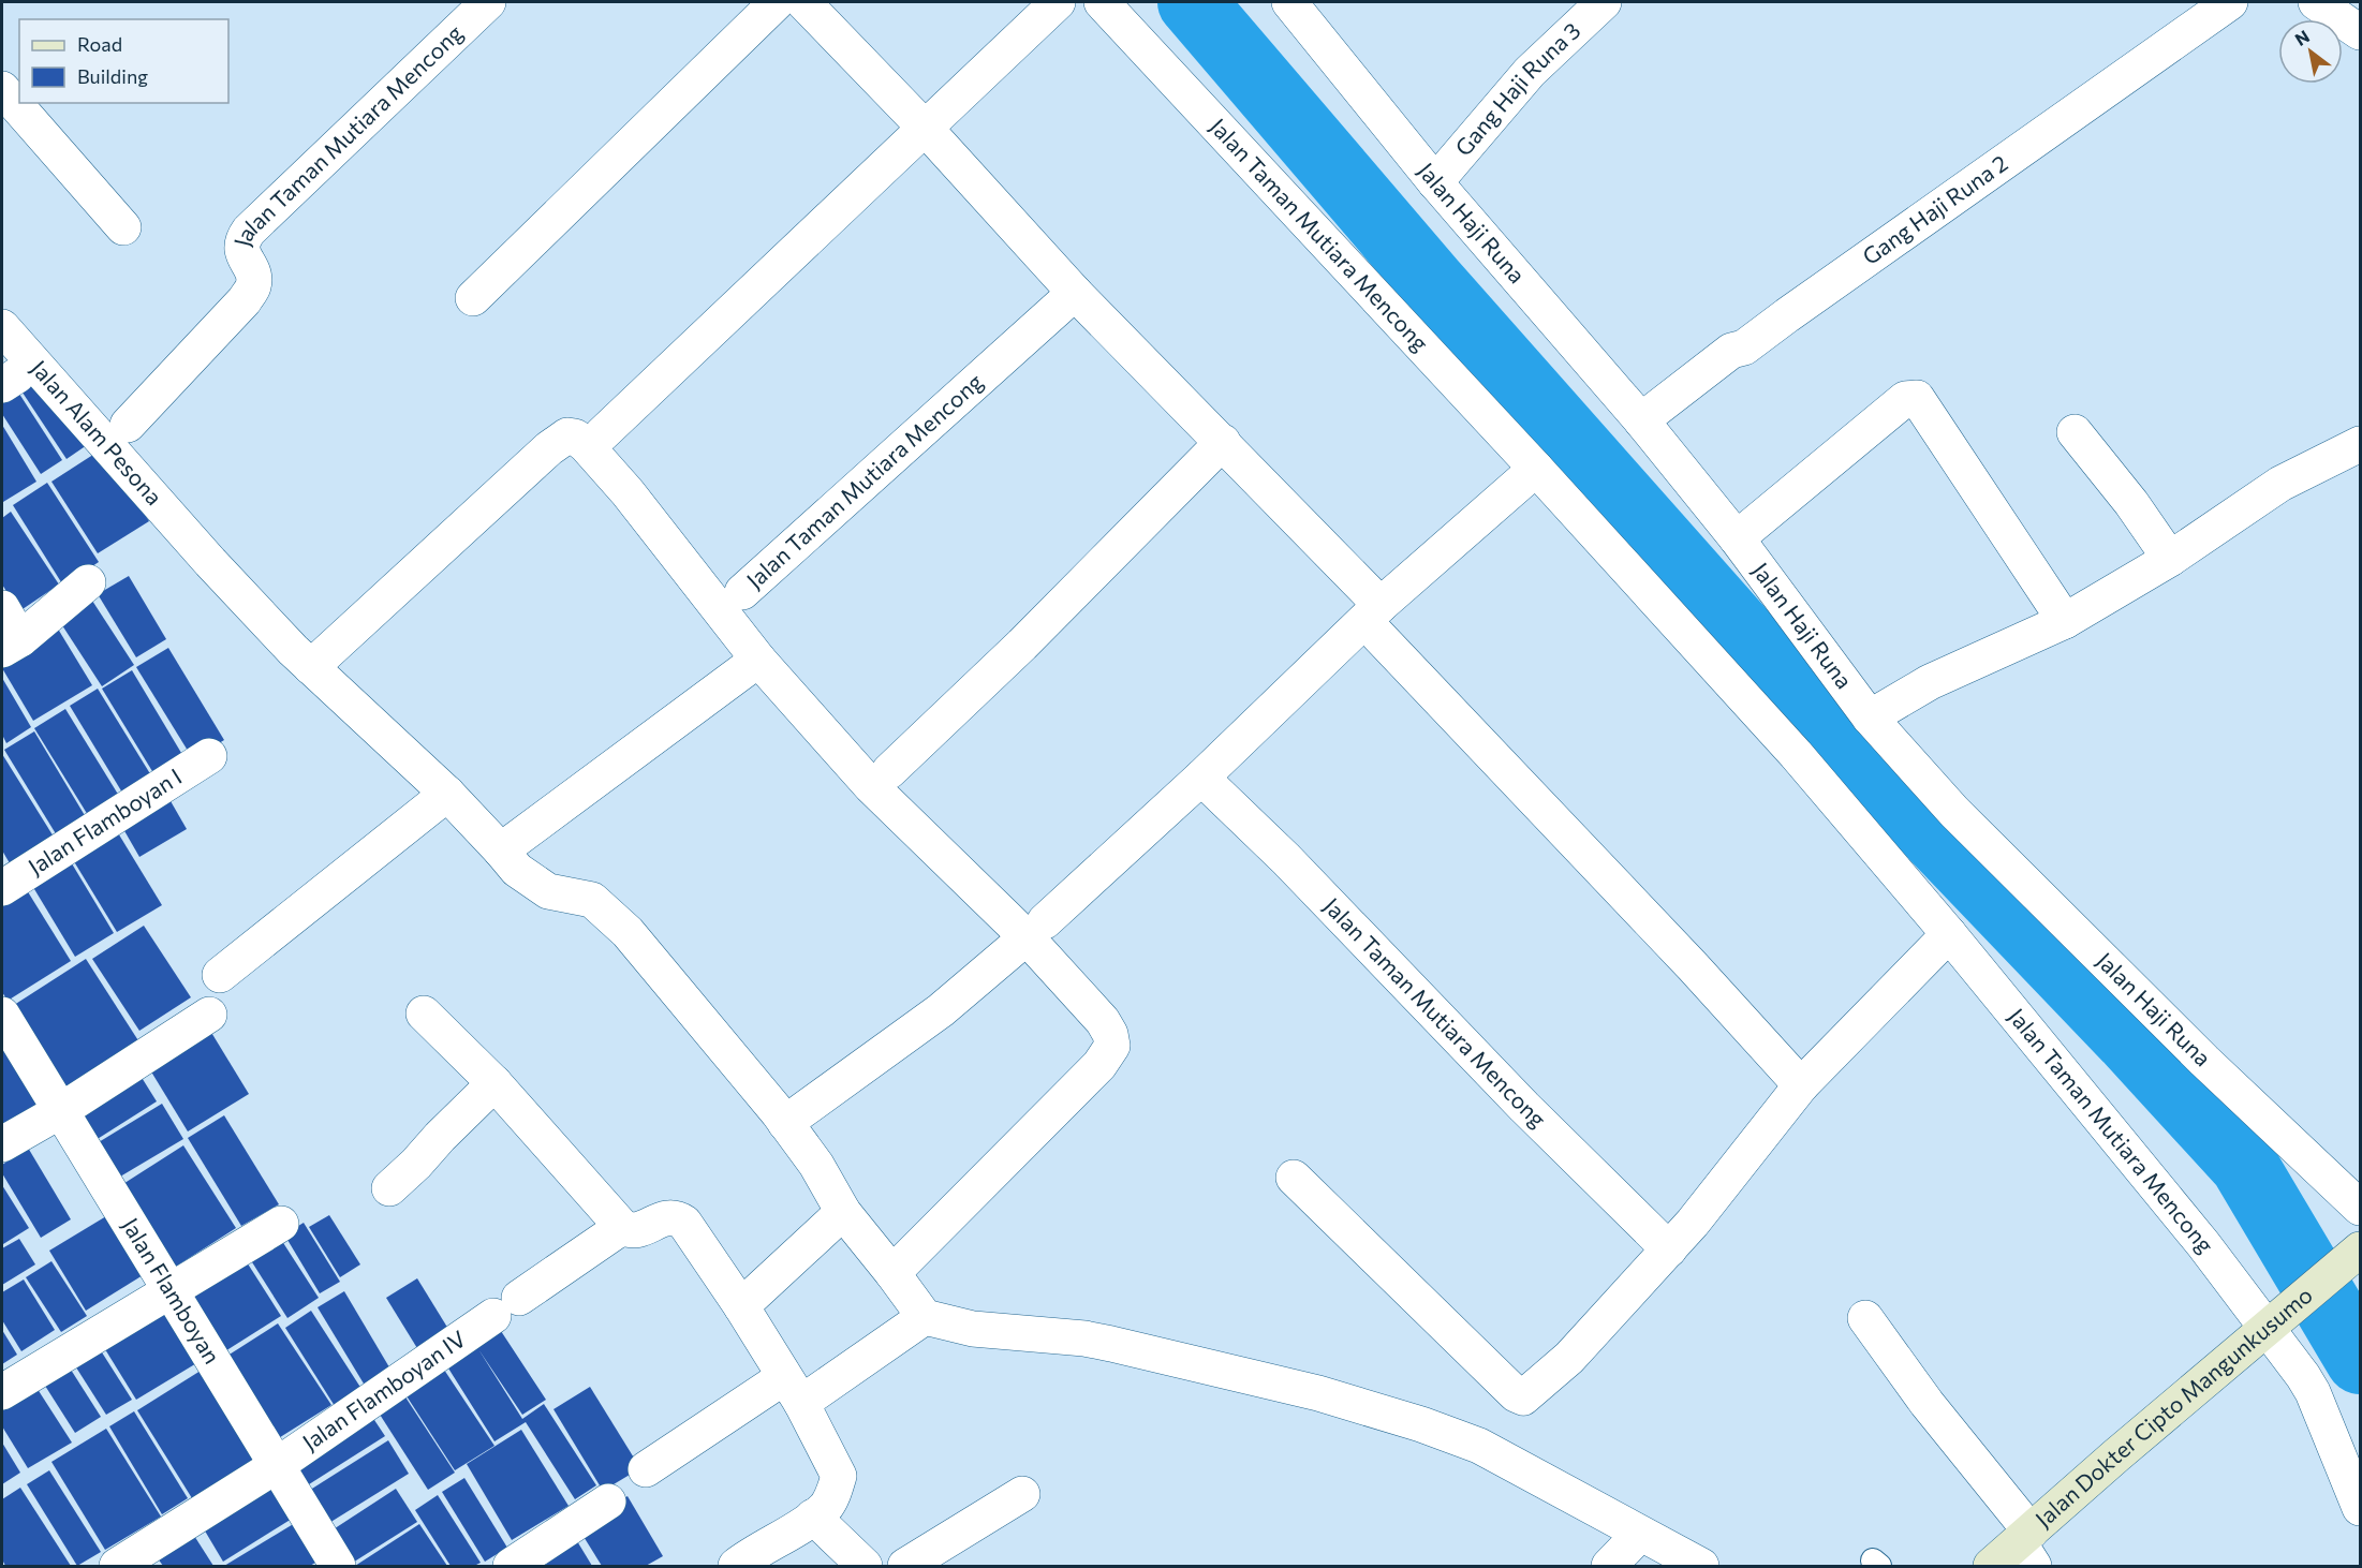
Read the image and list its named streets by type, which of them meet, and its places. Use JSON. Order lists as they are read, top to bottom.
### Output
{
  "streets": {
    "main road": ["Jalan Dokter Cipto Mangunkusumo"],
    "street": [
      "Gang Haji Runa 3",
      "Jalan Taman Mutiara Mencong",
      "Gang Haji Runa 2",
      "Jalan Haji Runa",
      "Jalan Alam Pesona",
      "Jalan Flamboyan I",
      "Jalan Flamboyan",
      "Jalan Flamboyan IV"
    ]
  },
  "crossings": [
    ["Gang Haji Runa 3", "Jalan Haji Runa"],
    ["Jalan Taman Mutiara Mencong", "Jalan Dokter Cipto Mangunkusumo"],
    ["Gang Haji Runa 2", "Jalan Haji Runa"],
    ["Jalan Flamboyan", "Jalan Flamboyan IV"]
  ],
  "legend": ["Road", "Building"],
  "north": "top left"
}
